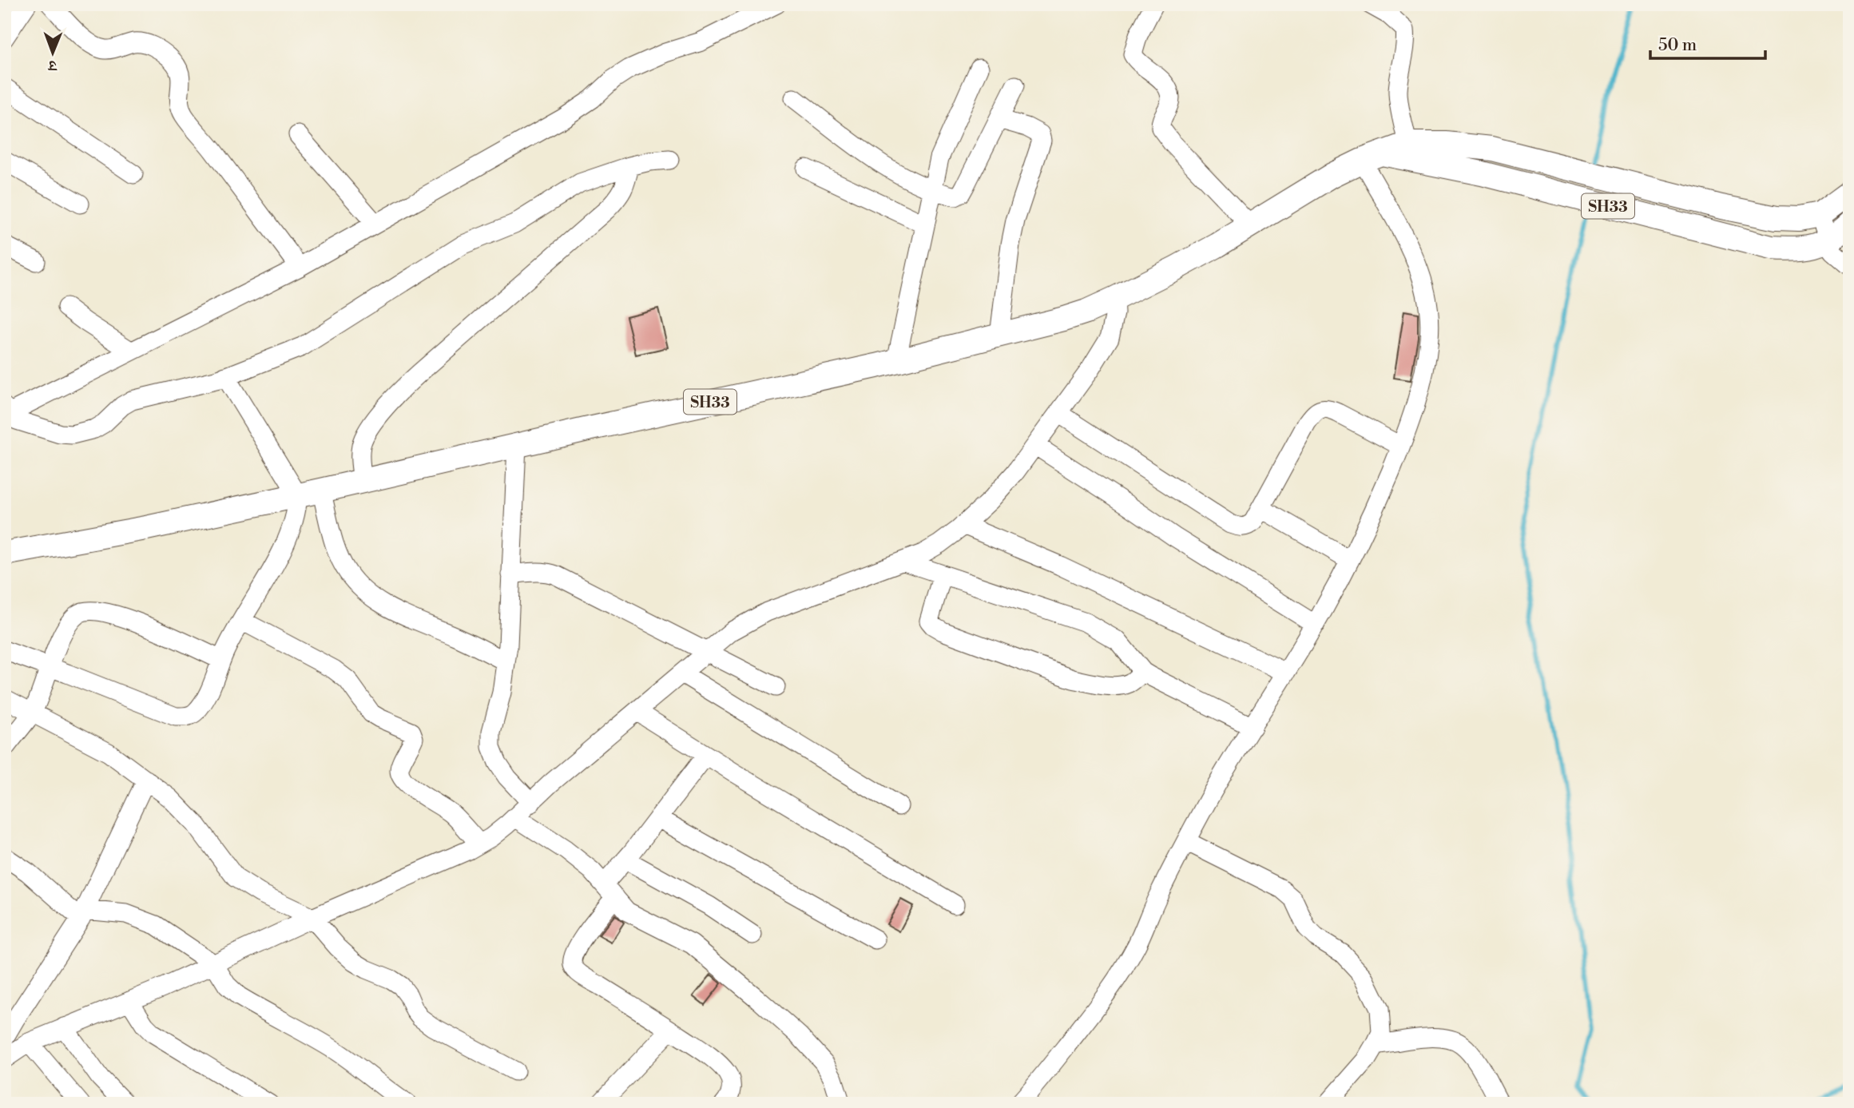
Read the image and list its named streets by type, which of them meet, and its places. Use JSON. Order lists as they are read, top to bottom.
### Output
{
  "streets": {
    "main road": ["SH33"]
  },
  "scale_bar": "50 m",
  "north": "bottom"
}
